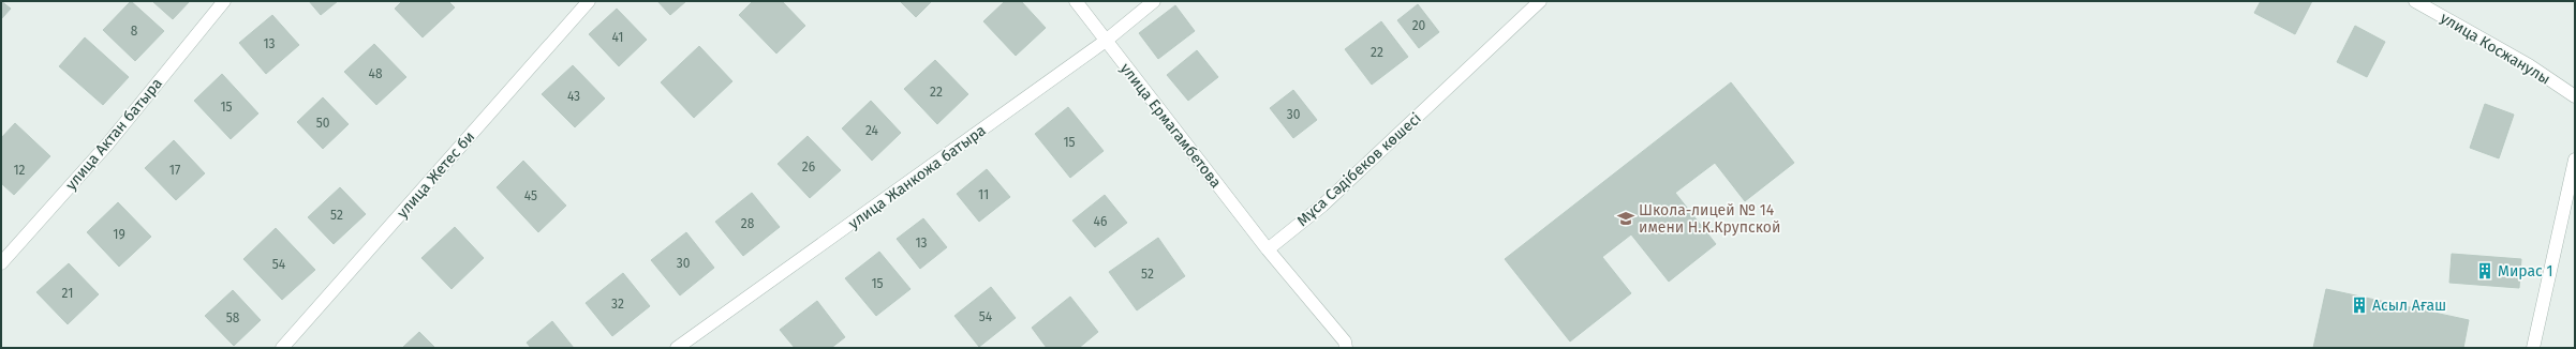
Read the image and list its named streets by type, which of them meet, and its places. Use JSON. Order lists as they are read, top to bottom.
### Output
{
  "streets": {
    "street": [
      "улица Косжанулы",
      "улица Ермагамбетова",
      "улица Актан батыра",
      "Мұса Сәдібеков көшесі",
      "улица Жетес би",
      "улица Жанкожа батыра"
    ]
  },
  "crossings": [
    ["улица Ермагамбетова", "Мұса Сәдібеков көшесі"],
    ["улица Ермагамбетова", "улица Жанкожа батыра"]
  ],
  "places": {
    "school or university": ["Школа-лицей № 14 имени Н.К.Крупской"],
    "building": ["Мирас 1", "Асыл Ағаш"]
  },
  "house_numbers": [
    "20",
    "8",
    "41",
    "13",
    "22",
    "48",
    "22",
    "43",
    "15",
    "30",
    "50",
    "24",
    "15",
    "26",
    "12",
    "17",
    "11",
    "45",
    "52",
    "46",
    "28",
    "19",
    "13",
    "30",
    "54",
    "52",
    "15",
    "21",
    "32",
    "54",
    "58"
  ]
}
